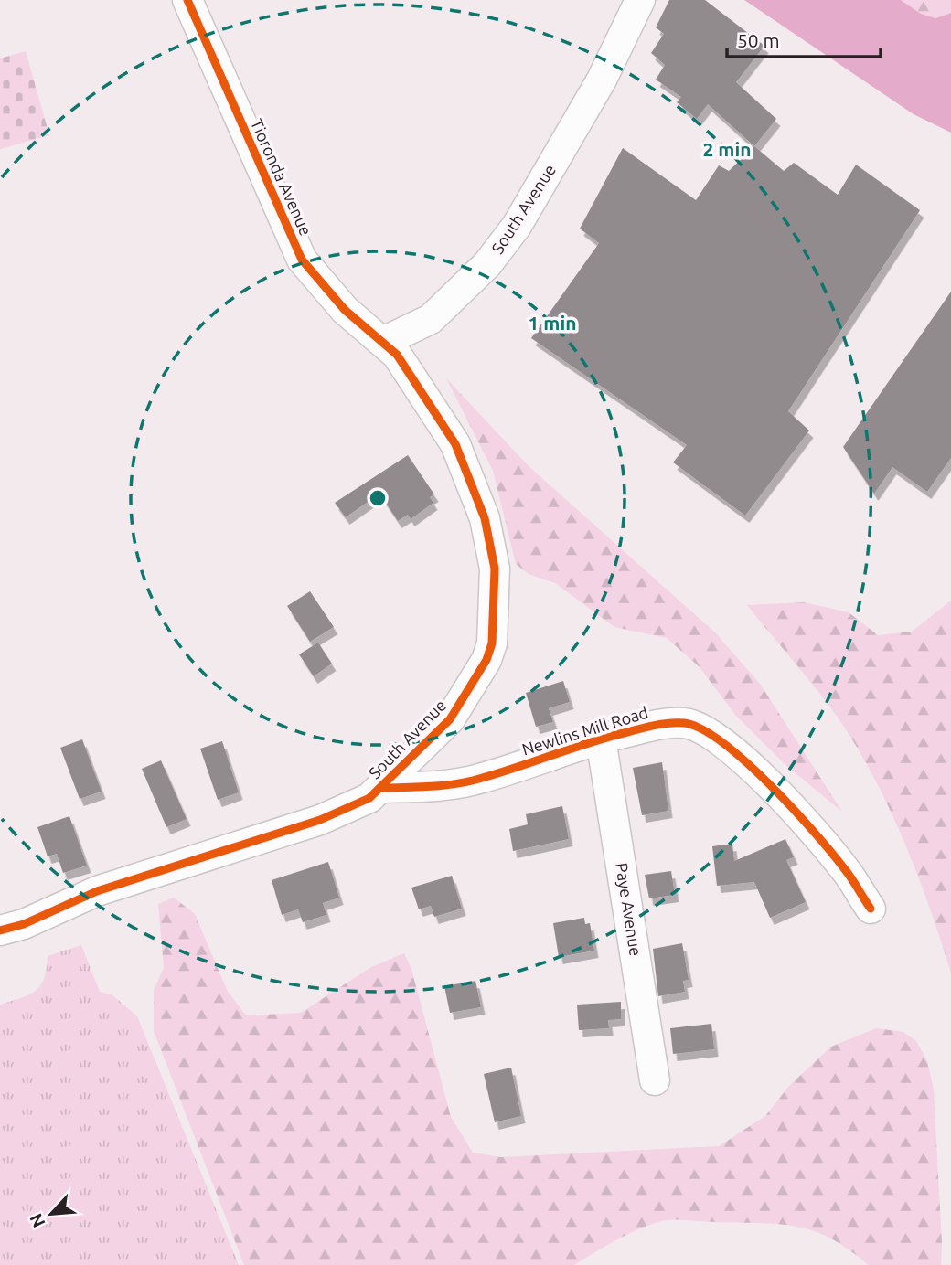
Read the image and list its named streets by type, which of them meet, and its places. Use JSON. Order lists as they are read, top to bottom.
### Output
{
  "streets": {
    "street": [
      "Tioronda Avenue",
      "South Avenue",
      "Newlins Mill Road",
      "Paye Avenue"
    ]
  },
  "crossings": [
    ["Tioronda Avenue", "South Avenue"],
    ["South Avenue", "Newlins Mill Road"],
    ["Newlins Mill Road", "Paye Avenue"]
  ],
  "scale_bar": "50 m",
  "north": "bottom left",
  "rings": ["2 min", "1 min"]
}
